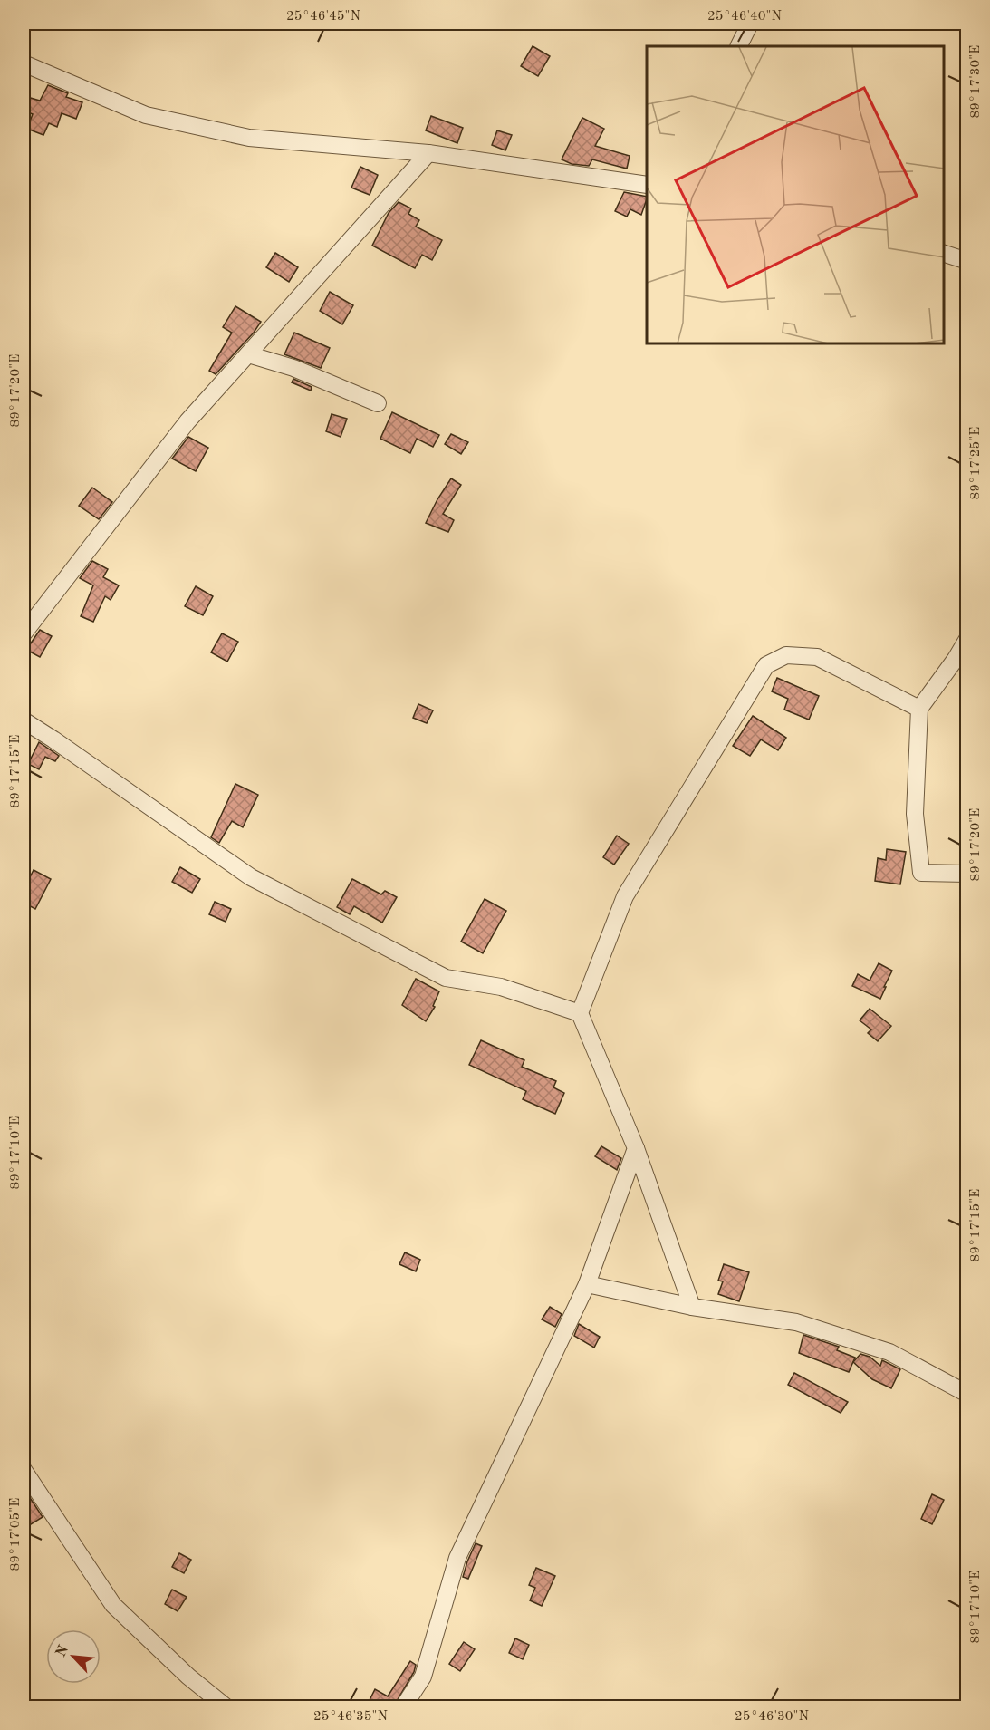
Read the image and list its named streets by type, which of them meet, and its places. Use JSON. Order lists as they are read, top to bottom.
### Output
{
  "north": "top left",
  "coordinates": [
    "25°46'45\"N",
    "25°46'40\"N",
    "89°17'30\"E",
    "89°17'20\"E",
    "89°17'25\"E",
    "89°17'15\"E",
    "89°17'10\"E",
    "89°17'05\"E",
    "25°46'35\"N",
    "25°46'30\"N"
  ]
}
